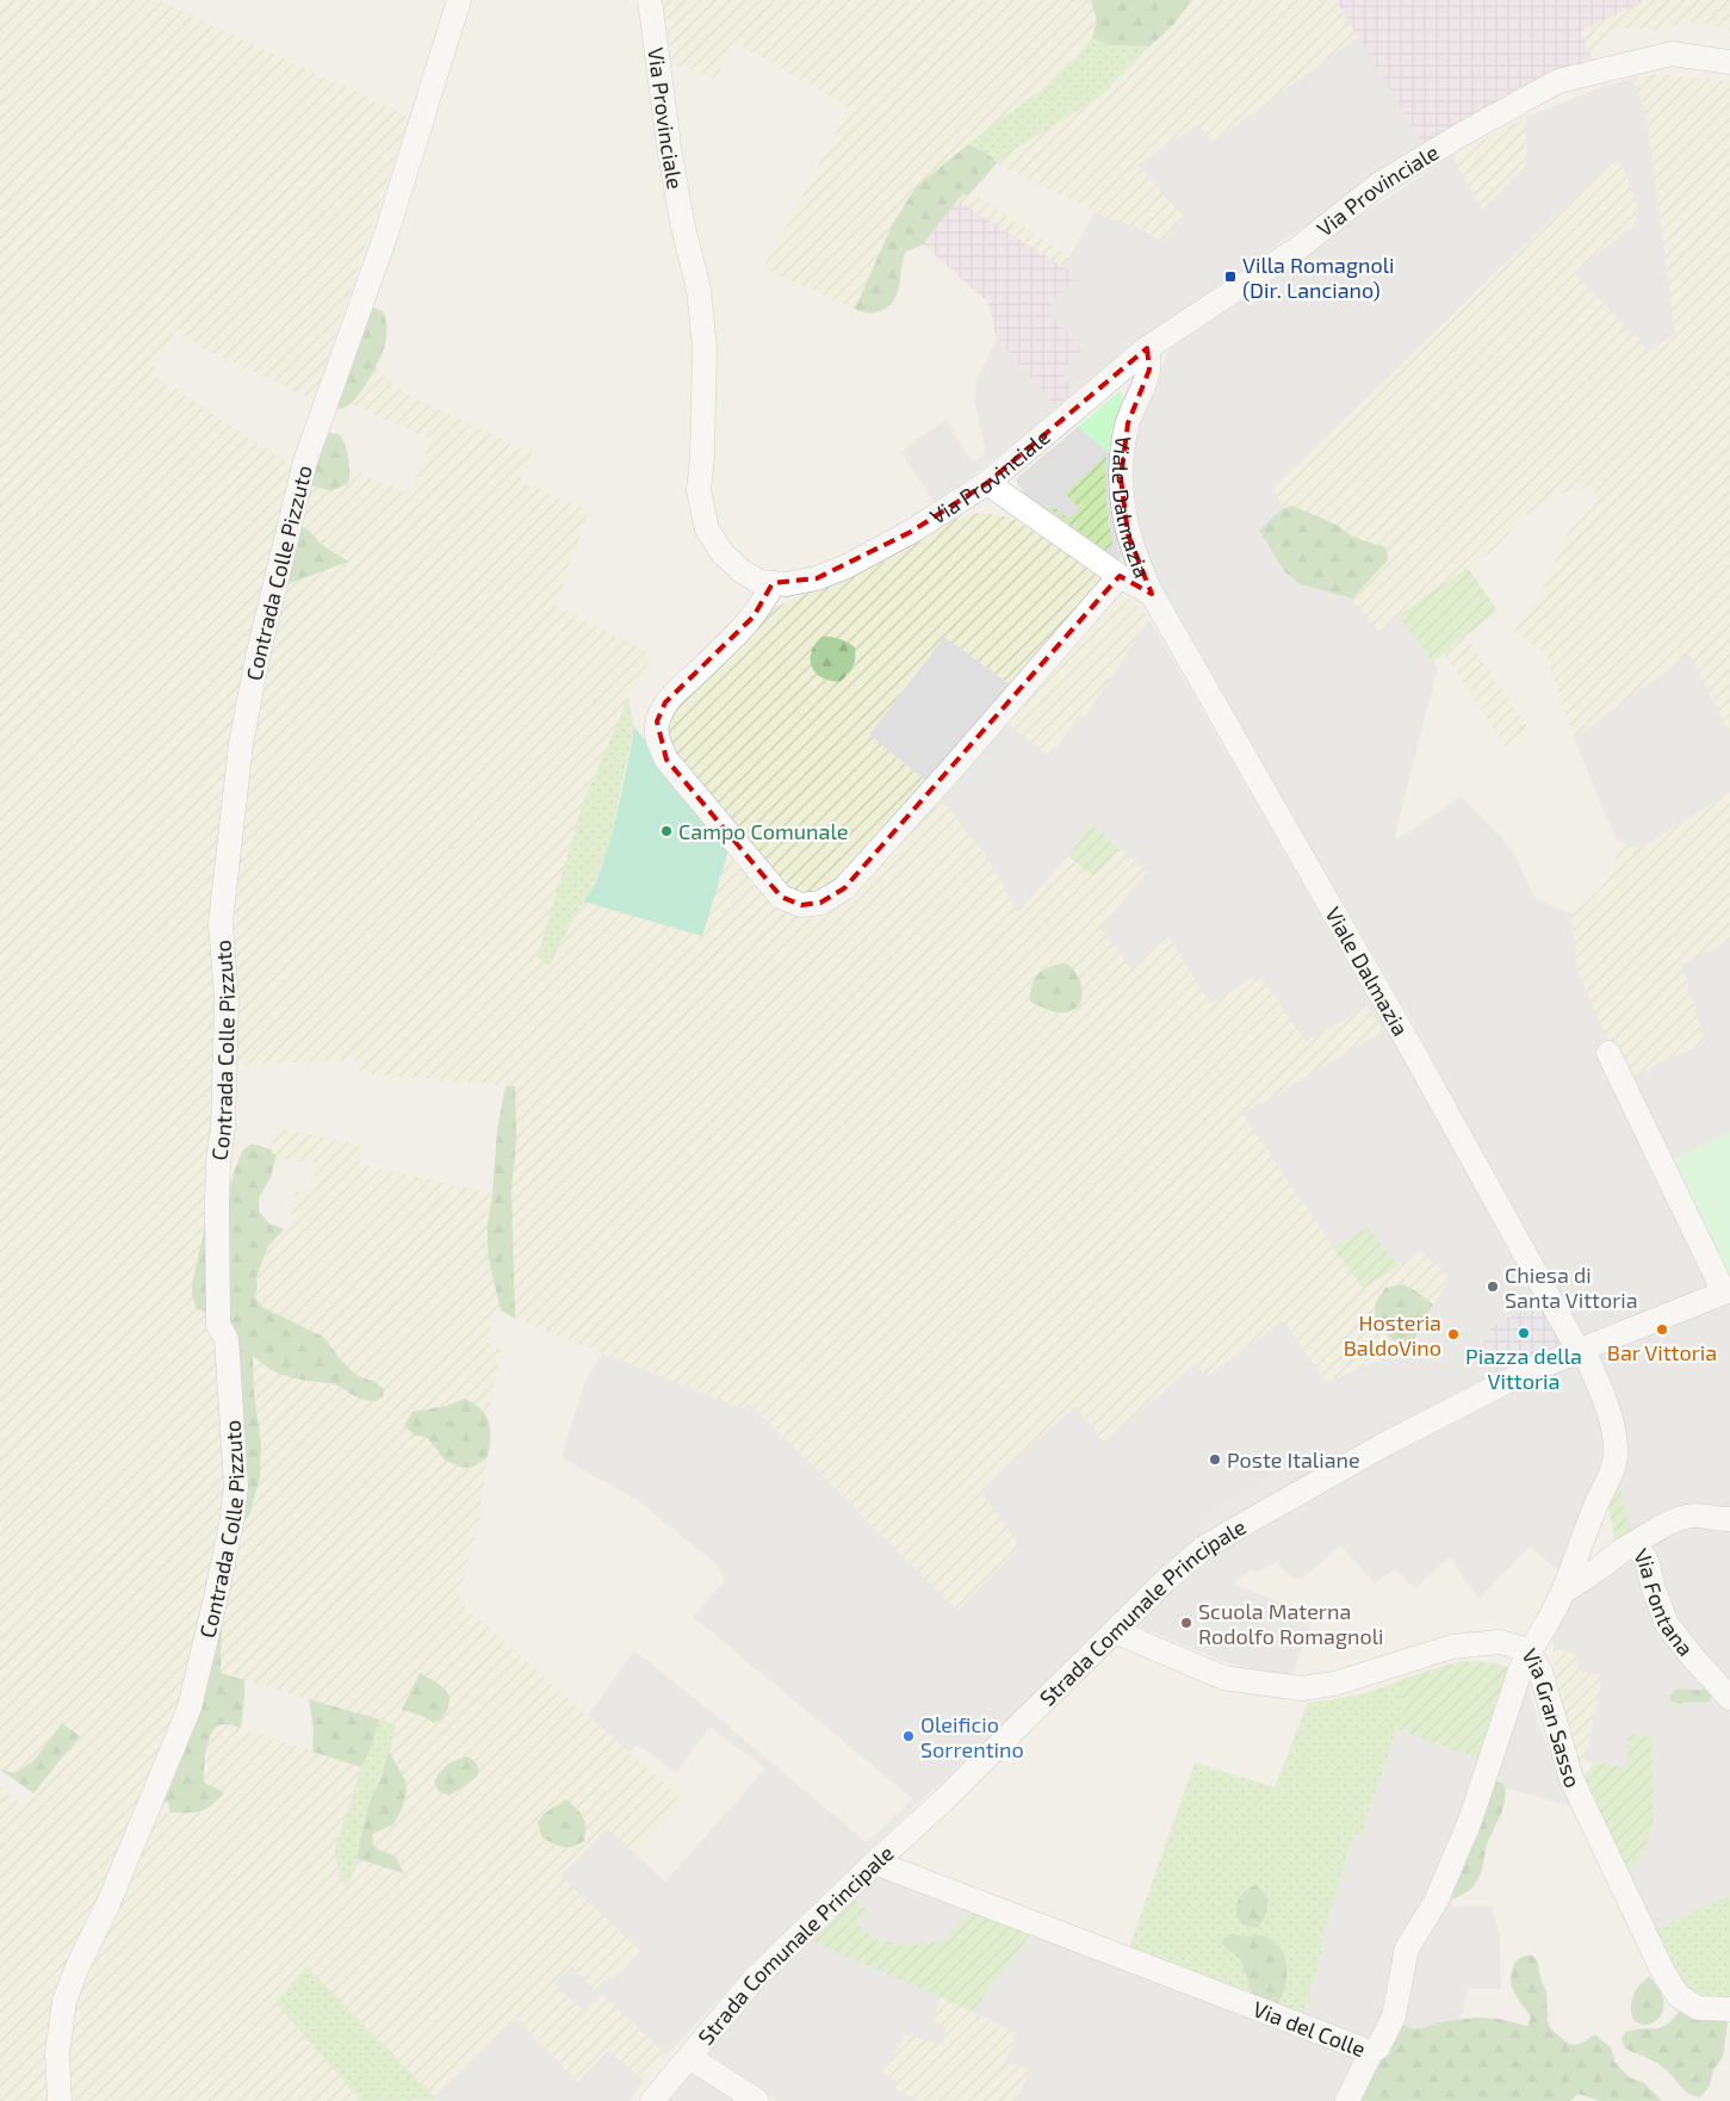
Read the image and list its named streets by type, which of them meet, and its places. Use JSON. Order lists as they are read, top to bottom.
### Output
{
  "streets": {
    "street": [
      "Via Provinciale",
      "Viale Dalmazia",
      "Contrada Colle Pizzuto",
      "Via Fontana",
      "Strada Comunale Principale",
      "Via Gran Sasso",
      "Via del Colle"
    ]
  },
  "crossings": [
    ["Via Provinciale", "Viale Dalmazia"],
    ["Viale Dalmazia", "Via Fontana"],
    ["Viale Dalmazia", "Strada Comunale Principale"],
    ["Via Fontana", "Strada Comunale Principale"],
    ["Via Fontana", "Via Gran Sasso"],
    ["Via Fontana", "Via del Colle"],
    ["Strada Comunale Principale", "Via Gran Sasso"],
    ["Strada Comunale Principale", "Via del Colle"],
    ["Via Gran Sasso", "Via del Colle"]
  ],
  "places": {
    "transit": ["Villa Romagnoli (Dir. Lanciano)"],
    "other": [
      "Campo Comunale",
      "Chiesa di Santa Vittoria",
      "Bar Vittoria",
      "Piazza della Vittoria",
      "Hosteria BaldoVino",
      "Poste Italiane",
      "Scuola Materna Rodolfo Romagnoli",
      "Oleificio Sorrentino"
    ]
  }
}
